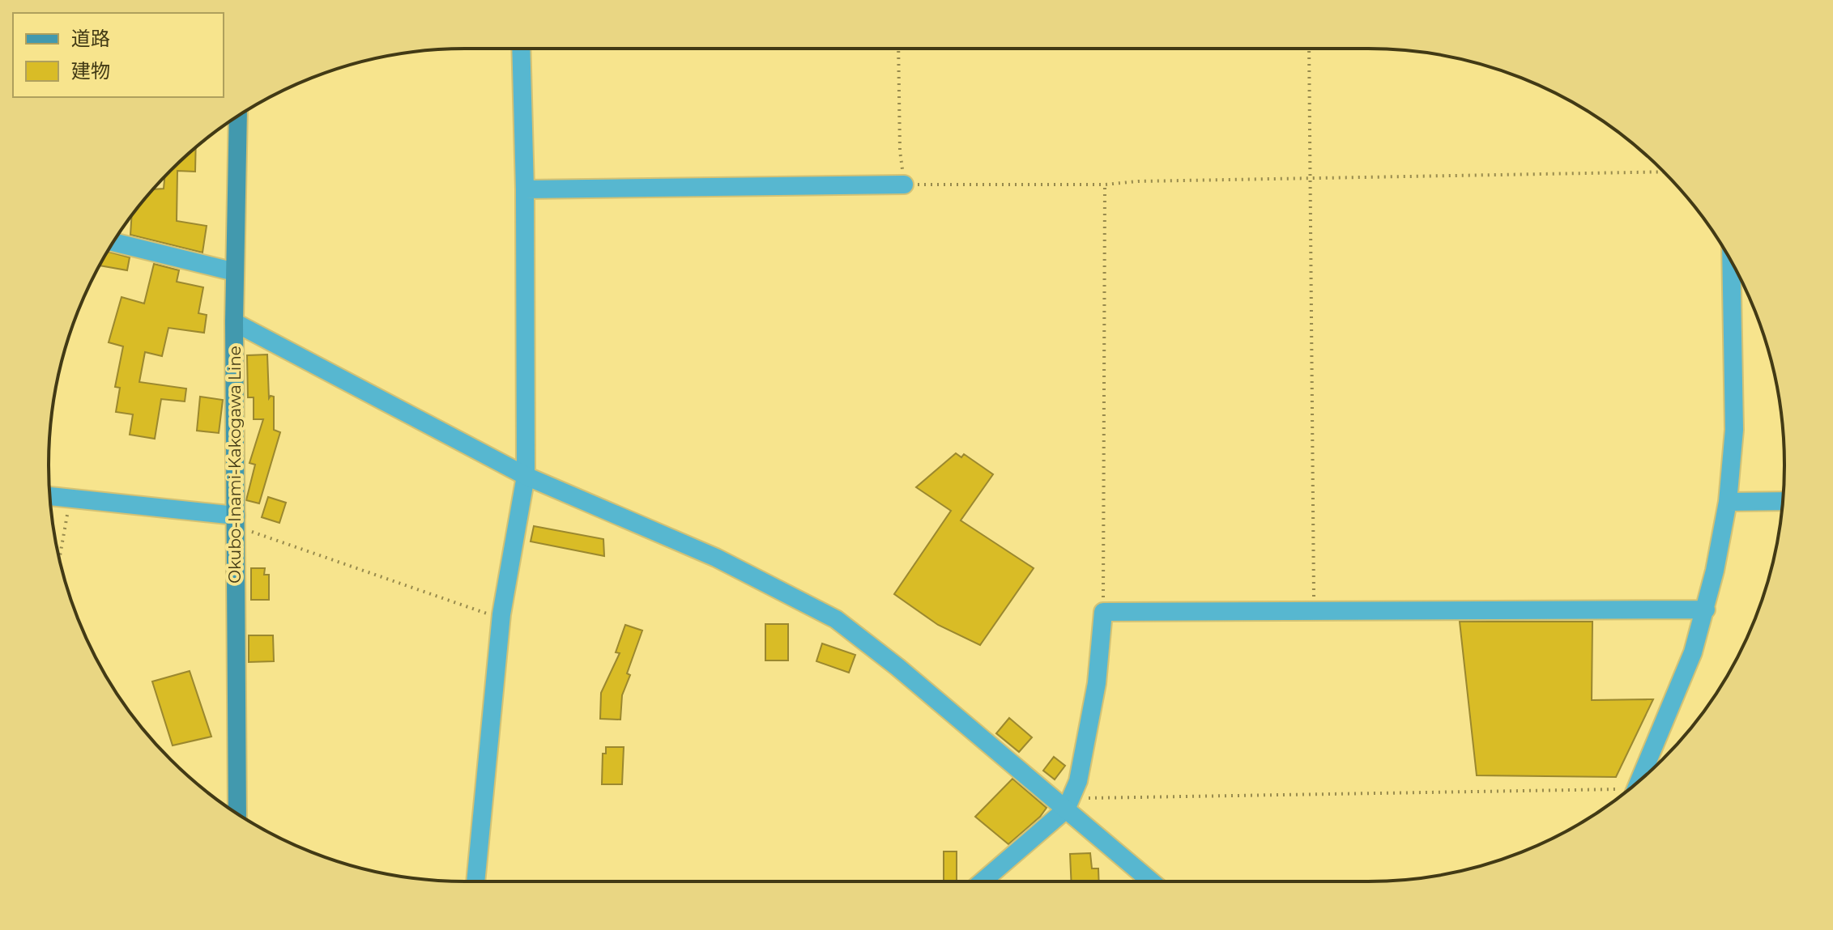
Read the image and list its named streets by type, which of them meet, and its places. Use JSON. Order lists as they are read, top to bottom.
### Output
{
  "streets": {
    "main road": ["Okubo-Inami-Kakogawa Line"]
  },
  "legend": ["道路", "建物"]
}
